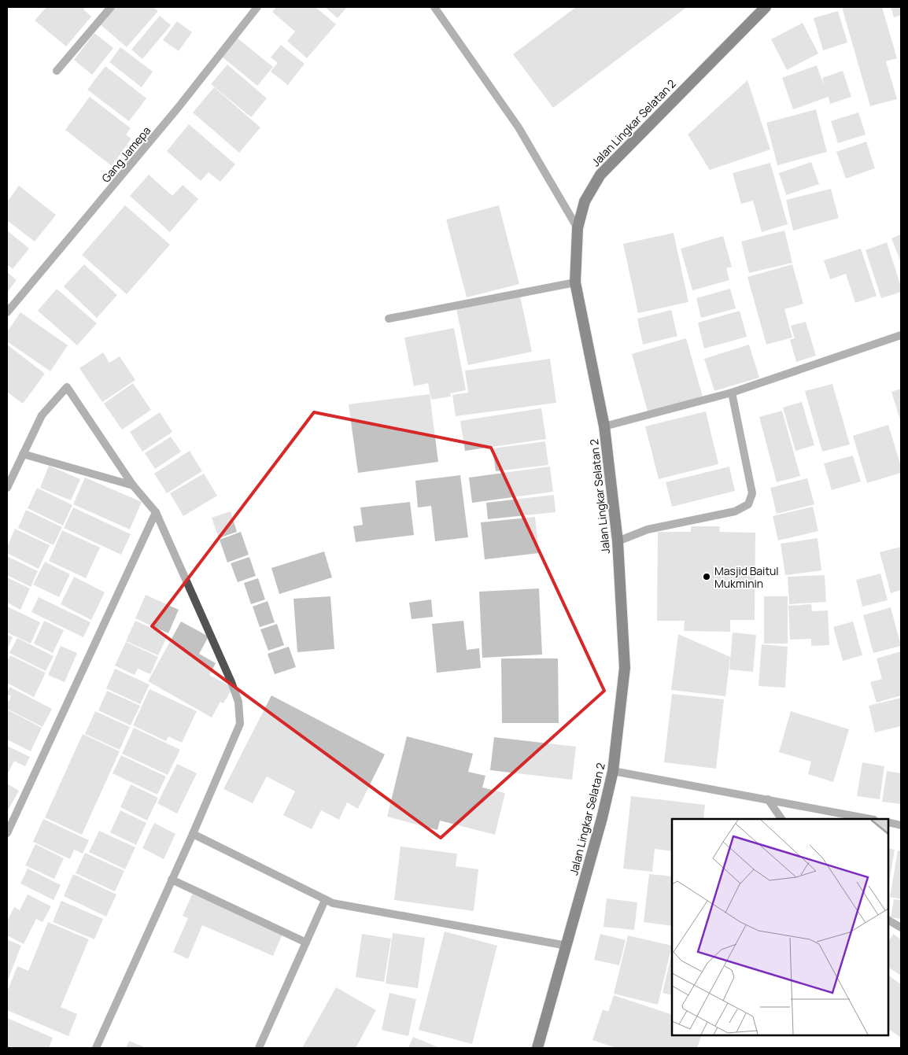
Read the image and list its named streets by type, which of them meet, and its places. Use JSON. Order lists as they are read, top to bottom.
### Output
{
  "streets": {
    "highway": ["Jalan Lingkar Selatan 2"],
    "street": ["Gang Jamepa"]
  },
  "places": ["Masjid Baitul Mukminin"]
}
